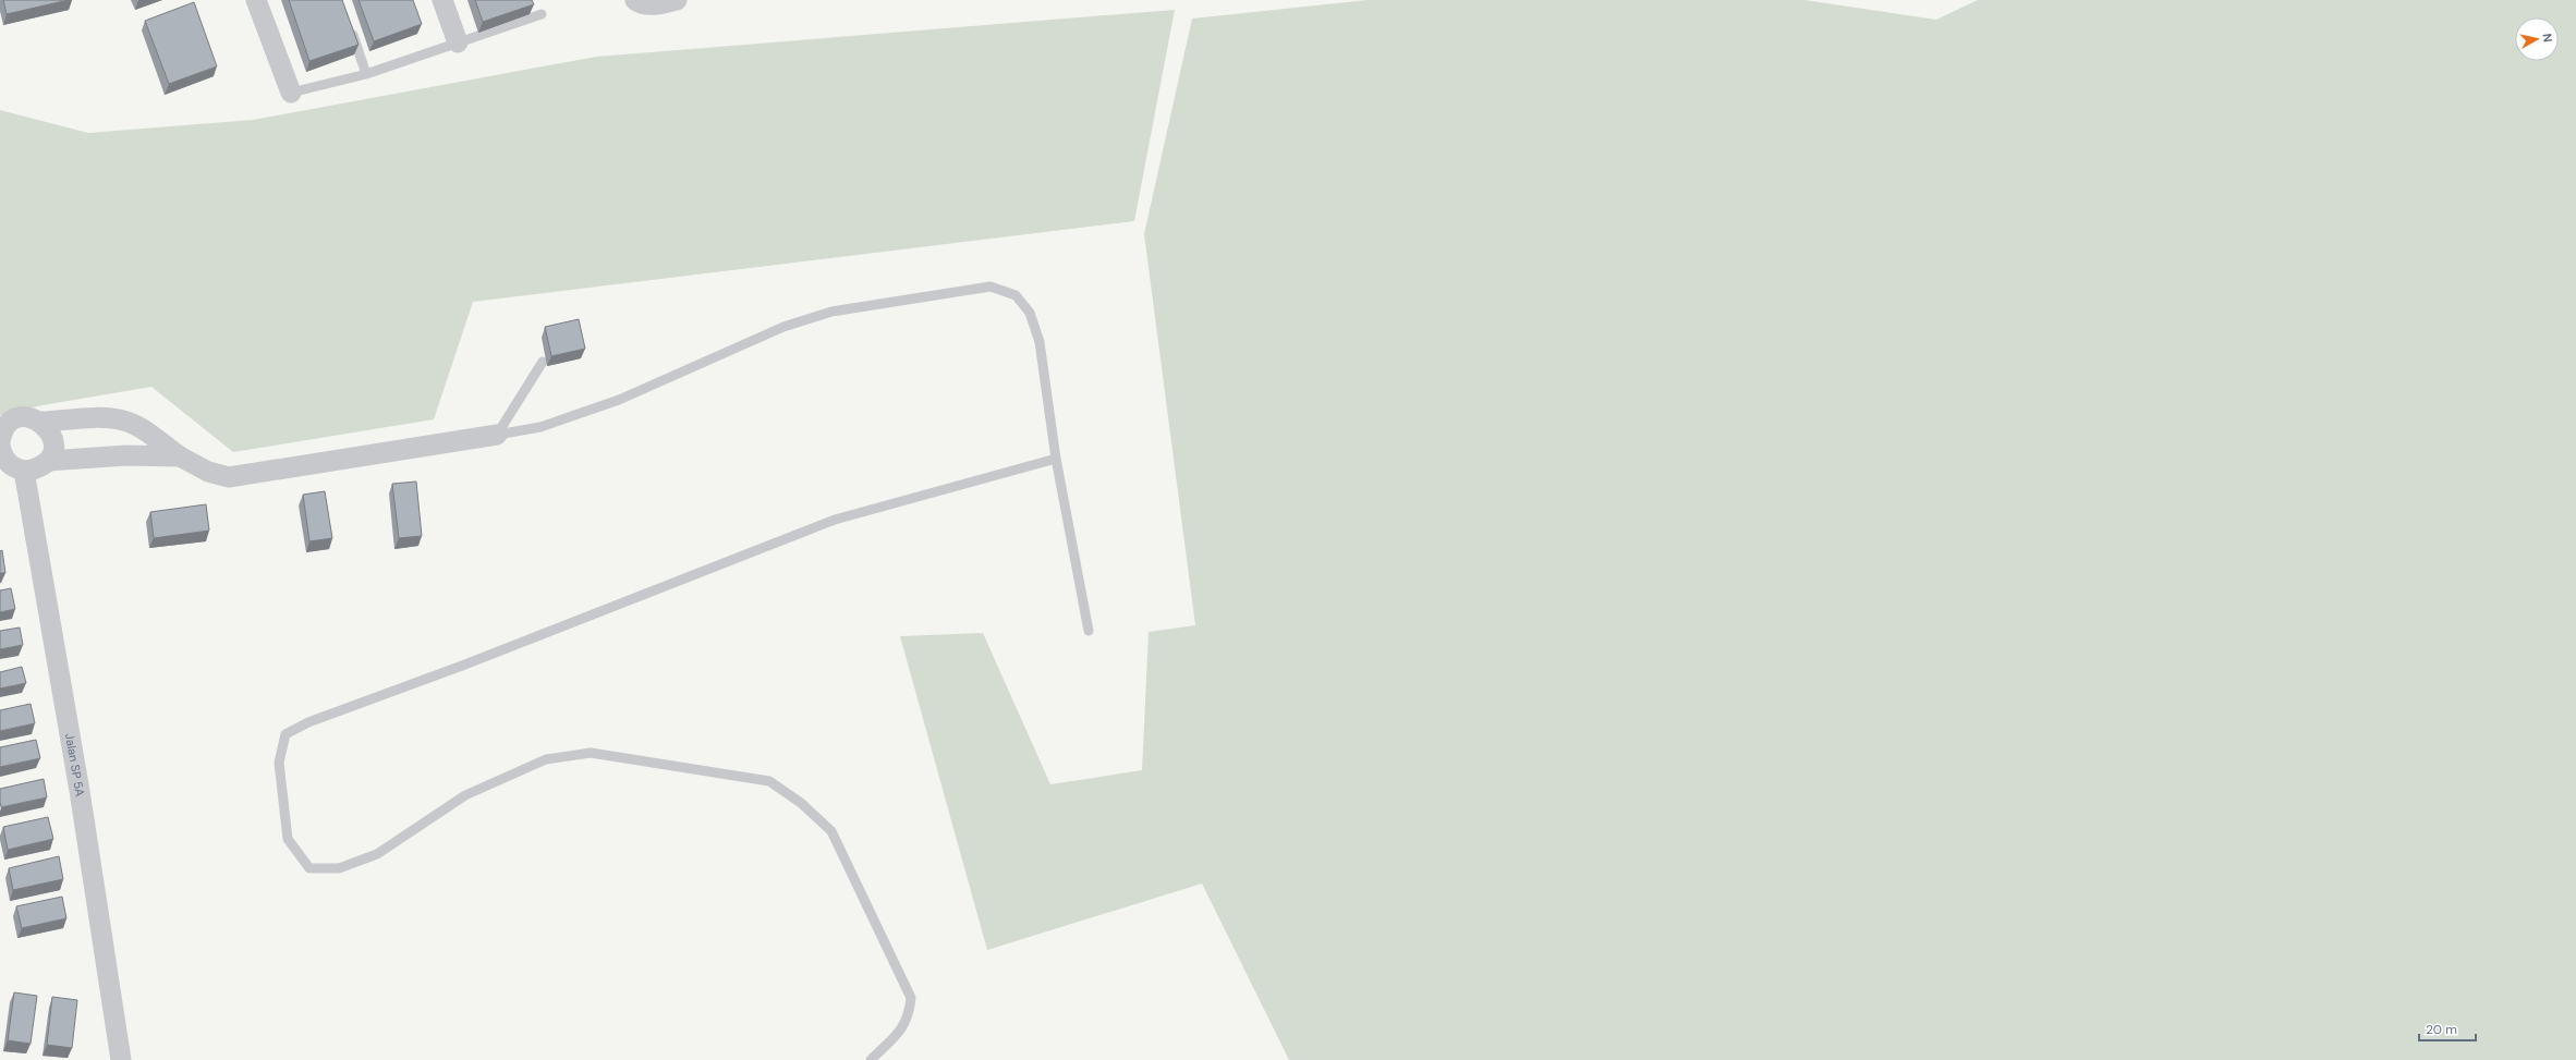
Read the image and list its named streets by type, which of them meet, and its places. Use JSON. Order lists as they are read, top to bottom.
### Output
{
  "streets": {
    "street": ["Jalan SP 5A"]
  },
  "scale_bar": "20 m",
  "north": "right"
}
